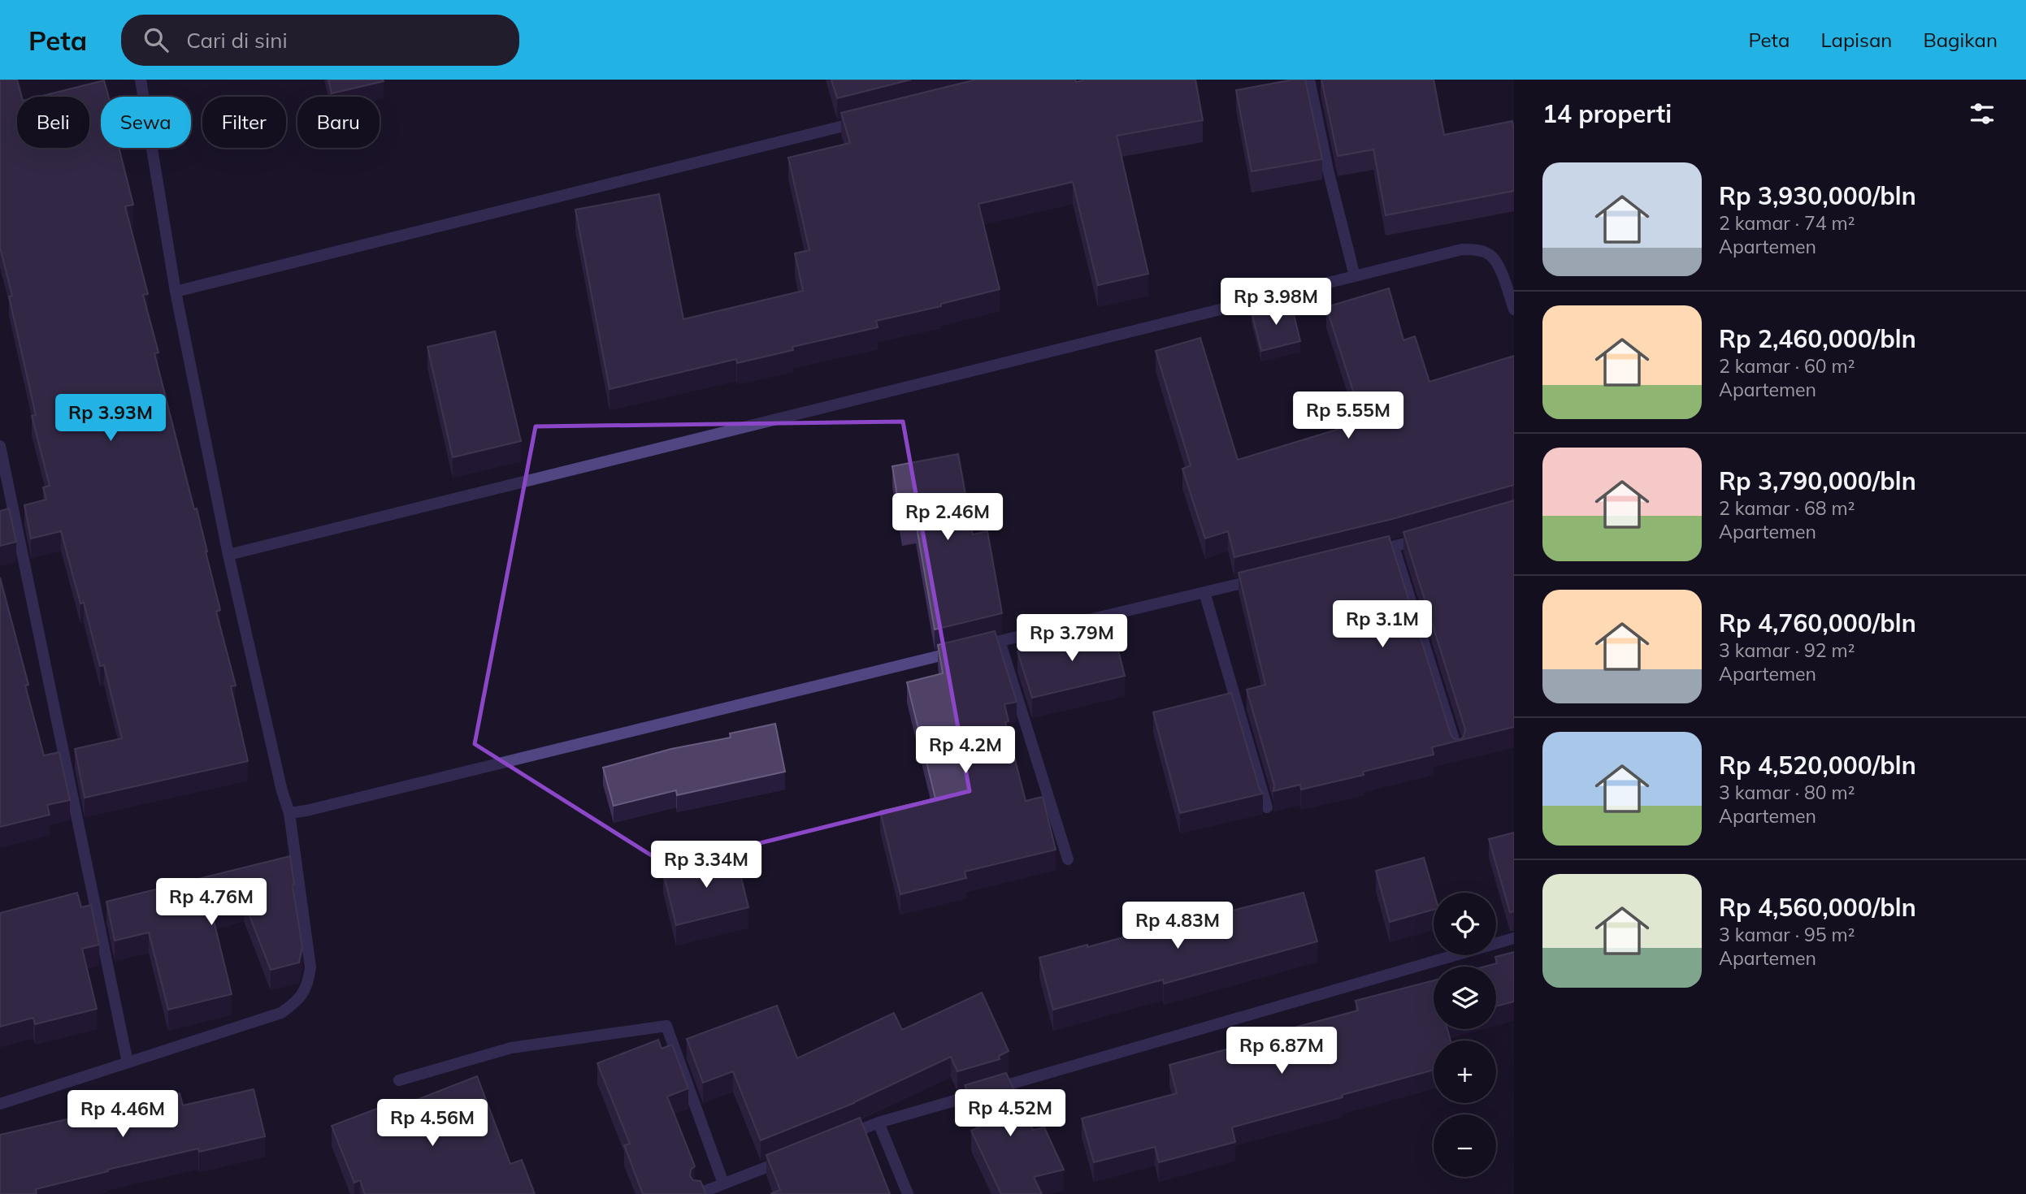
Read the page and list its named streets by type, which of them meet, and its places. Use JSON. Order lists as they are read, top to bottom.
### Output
{
  "page": {
    "header": "Peta",
    "search": "Cari di sini",
    "nav": ["Peta", "Lapisan", "Bagikan"],
    "heading": "14 properti",
    "chip": [
      "Beli",
      "Sewa",
      "Filter",
      "Baru"
    ],
    "list": [
      {
        "name": "Rp 3,930,000/bln",
        "note": "2 kamar · 74 m² · Apartemen"
      },
      {
        "name": "Rp 2,460,000/bln",
        "note": "2 kamar · 60 m² · Apartemen"
      },
      {
        "name": "Rp 3,790,000/bln",
        "note": "2 kamar · 68 m² · Apartemen"
      },
      {
        "name": "Rp 4,760,000/bln",
        "note": "3 kamar · 92 m² · Apartemen"
      },
      {
        "name": "Rp 4,520,000/bln",
        "note": "3 kamar · 80 m² · Apartemen"
      },
      {
        "name": "Rp 4,560,000/bln",
        "note": "3 kamar · 95 m² · Apartemen"
      }
    ],
    "price": [
      "Rp 3.98M",
      "Rp 5.55M",
      "Rp 3.93M",
      "Rp 2.46M",
      "Rp 3.1M",
      "Rp 3.79M",
      "Rp 4.2M",
      "Rp 3.34M",
      "Rp 4.76M",
      "Rp 4.83M",
      "Rp 6.87M",
      "Rp 4.52M",
      "Rp 4.46M",
      "Rp 4.56M"
    ],
    "map_buttons": ["+", "−"]
  }
}
